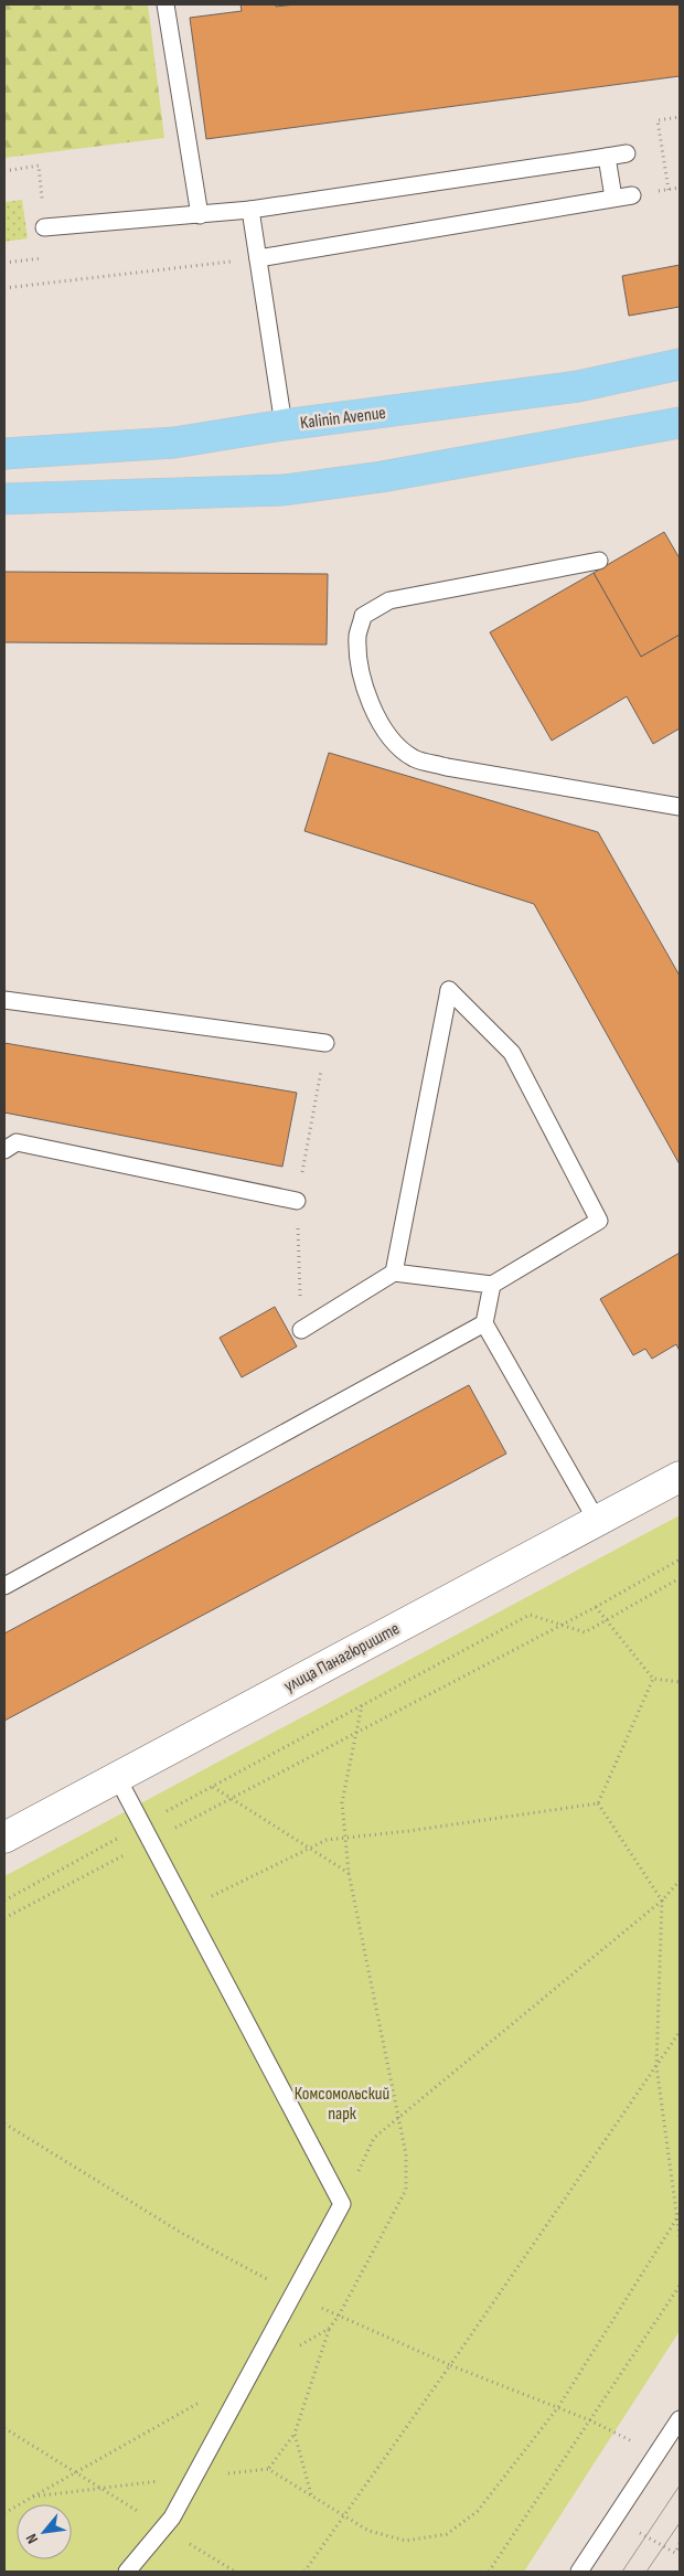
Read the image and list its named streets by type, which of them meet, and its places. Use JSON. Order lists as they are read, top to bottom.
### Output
{
  "streets": {
    "main road": ["Kalinin Avenue"],
    "street": ["улица Панагюриште"]
  },
  "parks": ["Комсомольский парк"],
  "north": "bottom left"
}
